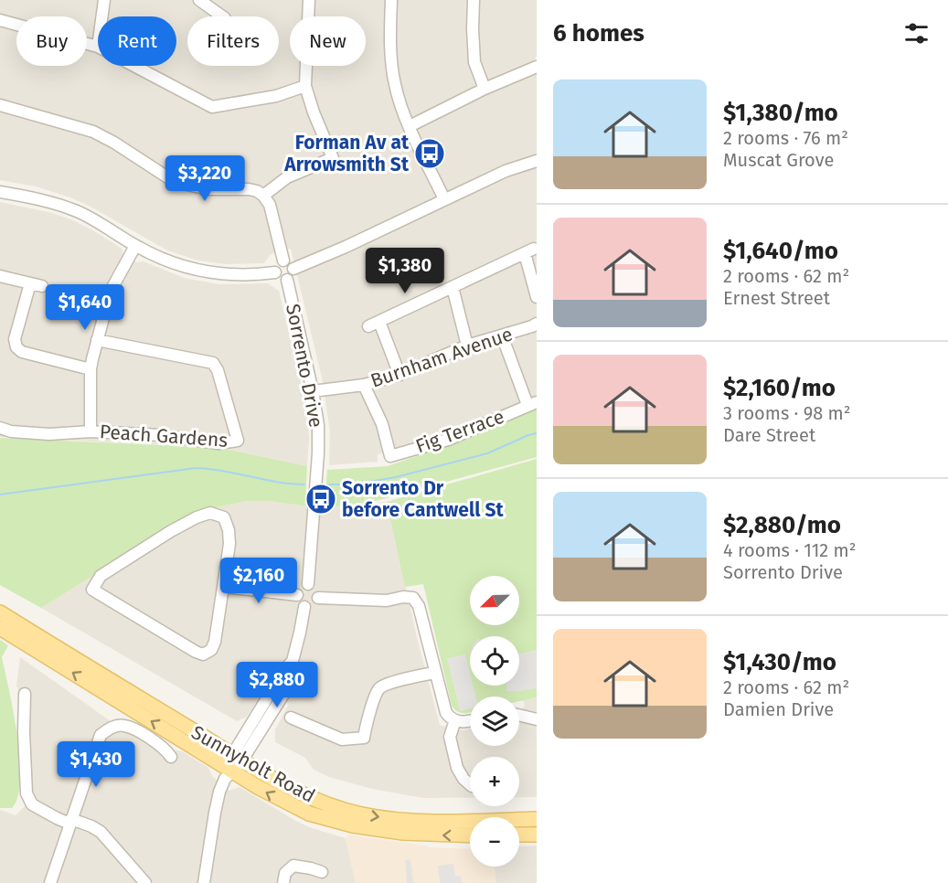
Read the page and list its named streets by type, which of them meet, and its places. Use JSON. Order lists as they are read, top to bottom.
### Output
{
  "streets": {
    "main road": ["Sunnyholt Road"],
    "street": [
      "Burnham Avenue",
      "Sorrento Drive",
      "Fig Terrace",
      "Peach Gardens"
    ]
  },
  "crossings": [
    ["Burnham Avenue", "Sorrento Drive"],
    ["Burnham Avenue", "Fig Terrace"]
  ],
  "places": {
    "bus stop": ["Forman Av at Arrowsmith St", "Sorrento Dr before Cantwell St"]
  },
  "north": "bottom left",
  "page": {
    "heading": "6 homes",
    "chip": [
      "Buy",
      "Rent",
      "Filters",
      "New"
    ],
    "list": [
      {
        "name": "$1,380/mo",
        "note": "2 rooms · 76 m² · Muscat Grove"
      },
      {
        "name": "$1,640/mo",
        "note": "2 rooms · 62 m² · Ernest Street"
      },
      {
        "name": "$2,160/mo",
        "note": "3 rooms · 98 m² · Dare Street"
      },
      {
        "name": "$2,880/mo",
        "note": "4 rooms · 112 m² · Sorrento Drive"
      },
      {
        "name": "$1,430/mo",
        "note": "2 rooms · 62 m² · Damien Drive"
      }
    ],
    "price": [
      "$3,220",
      "$1,380",
      "$1,640",
      "$2,160",
      "$2,880",
      "$1,430"
    ],
    "map_buttons": ["+", "−"]
  }
}
